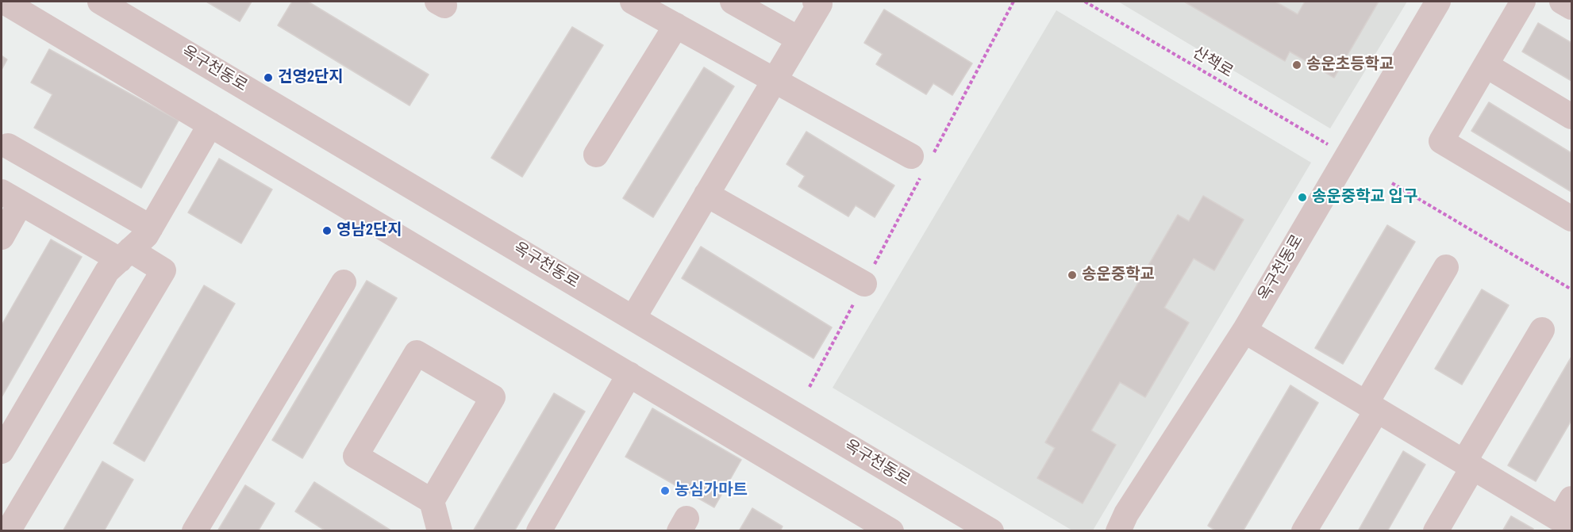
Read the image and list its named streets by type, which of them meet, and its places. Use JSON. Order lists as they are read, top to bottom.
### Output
{
  "streets": {
    "street": ["옥구천동로"],
    "path": ["산책로"]
  },
  "places": [
    "송운초등학교",
    "건영2단지",
    "송운중학교 입구",
    "영남2단지",
    "송운중학교",
    "농심가마트"
  ]
}
